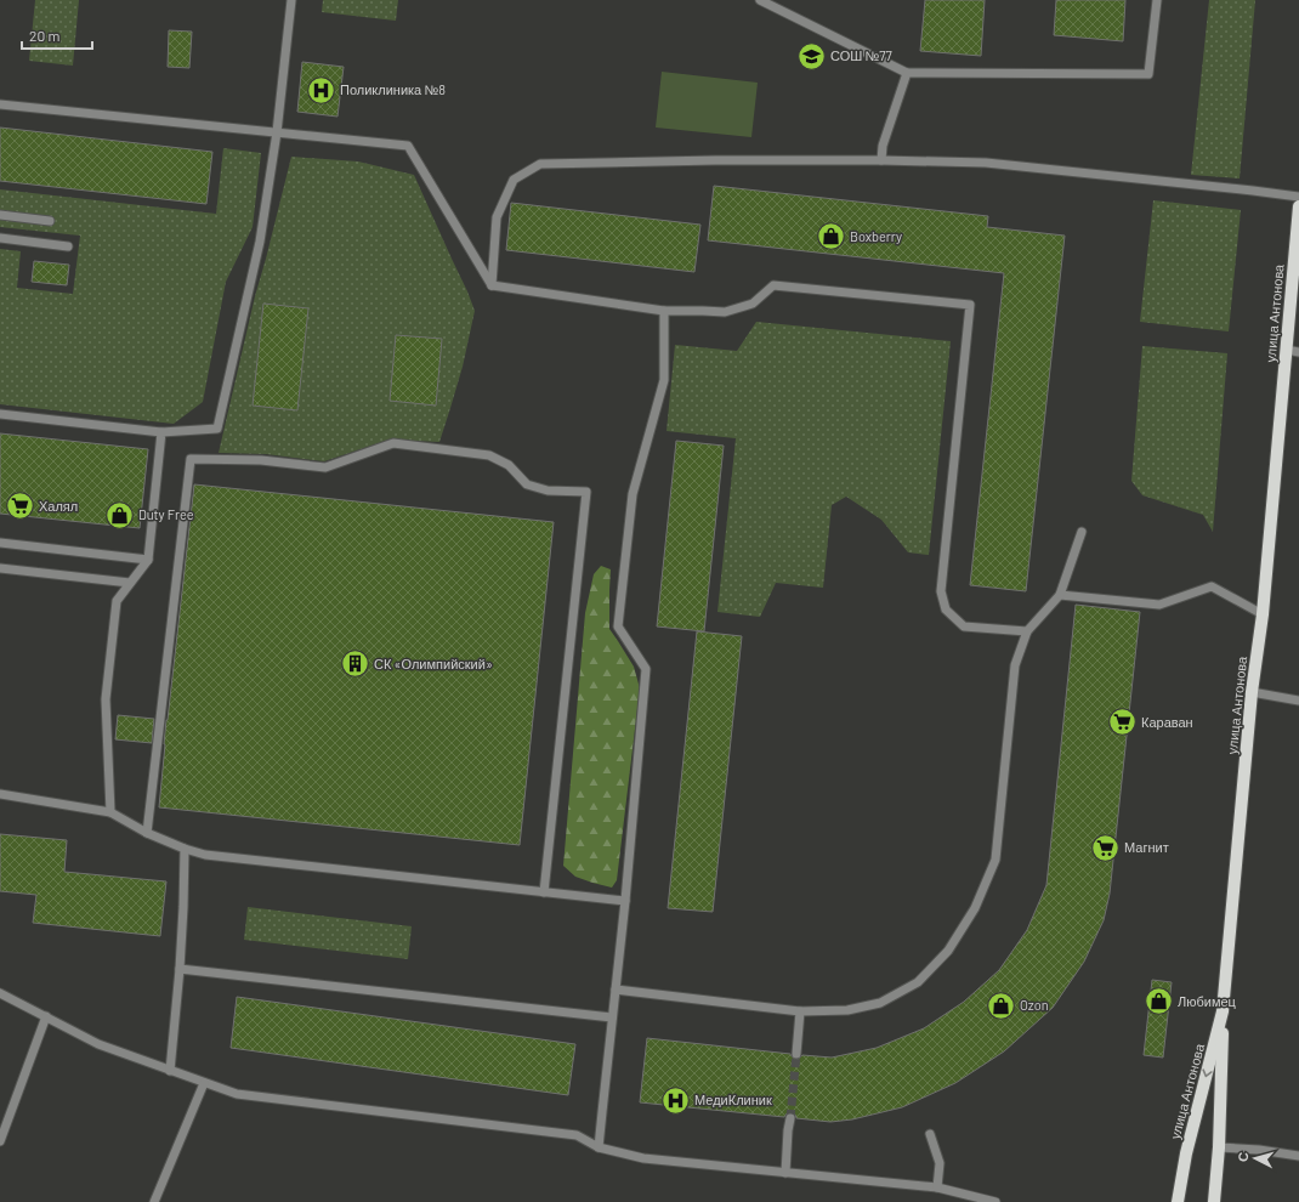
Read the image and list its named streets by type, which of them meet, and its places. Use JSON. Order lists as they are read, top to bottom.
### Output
{
  "streets": {
    "main road": ["улица Антонова"]
  },
  "places": {
    "school or university": ["СОШ №77"],
    "hospital": ["Поликлиника №8", "МедиКлиник"],
    "shop": [
      "Boxberry",
      "Duty Free",
      "Любимец",
      "Ozon"
    ],
    "supermarket": ["Халял", "Караван", "Магнит"],
    "building": ["СК «Олимпийский»"]
  },
  "scale_bar": "20 m",
  "north": "left"
}
